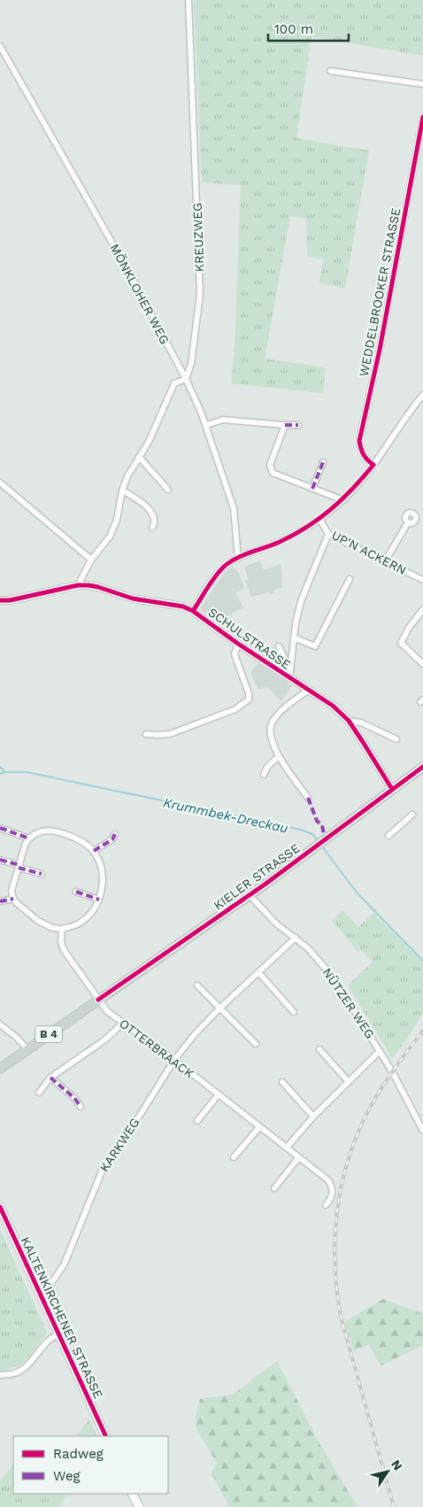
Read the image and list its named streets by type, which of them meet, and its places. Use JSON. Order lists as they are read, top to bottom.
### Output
{
  "streets": {
    "main road": ["KIELER STRASSE", "B 4", "KALTENKIRCHENER STRASSE"],
    "street": [
      "KREUZWEG",
      "WEDDELBROOKER STRASSE",
      "MÖNKLOHER WEG",
      "UP'N ACKERN",
      "SCHULSTRASSE",
      "NÜTZER WEG",
      "OTTERBRAACK",
      "KARKWEG"
    ]
  },
  "crossings": [
    ["KREUZWEG", "MÖNKLOHER WEG"],
    ["SCHULSTRASSE", "KIELER STRASSE"],
    ["KIELER STRASSE", "NÜTZER WEG"],
    ["KIELER STRASSE", "OTTERBRAACK"],
    ["NÜTZER WEG", "KARKWEG"],
    ["OTTERBRAACK", "KARKWEG"],
    ["KARKWEG", "KALTENKIRCHENER STRASSE"]
  ],
  "water": ["Krummbek-Dreckau"],
  "legend": ["Radweg", "Weg"],
  "scale_bar": "100 m",
  "north": "top right"
}
